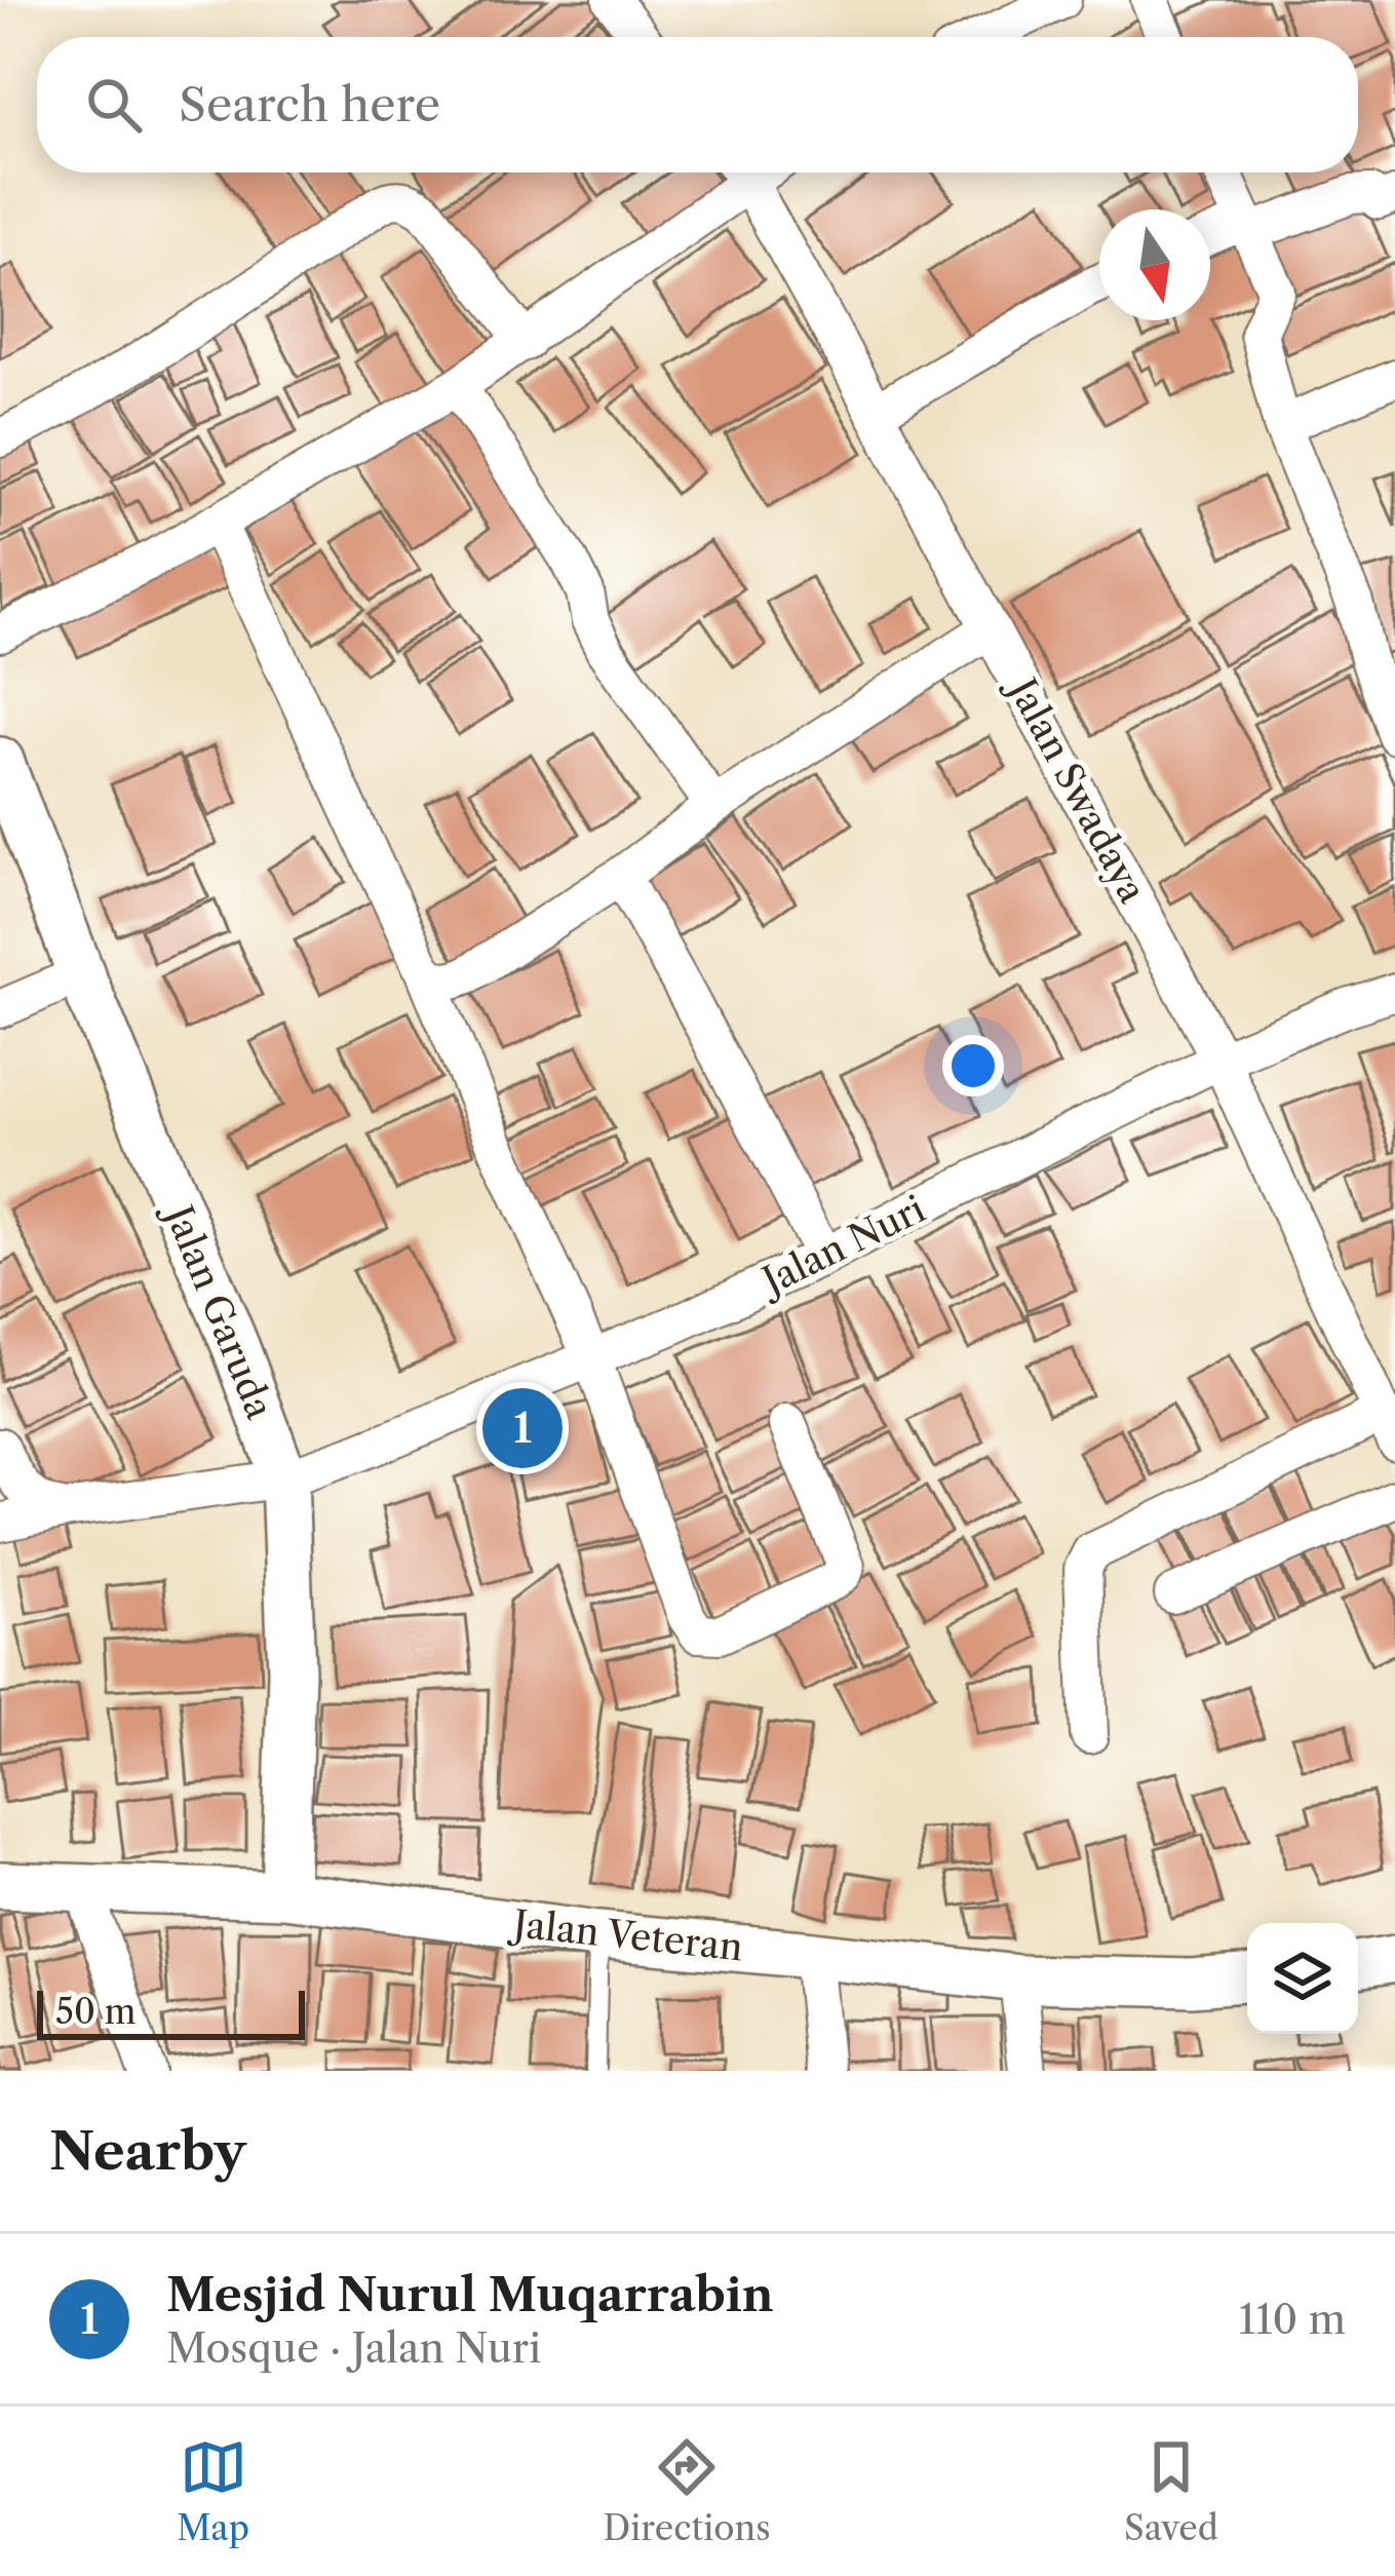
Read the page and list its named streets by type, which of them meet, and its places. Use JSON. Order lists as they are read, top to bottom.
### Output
{
  "streets": {
    "street": [
      "Jalan Swadaya",
      "Jalan Nuri",
      "Jalan Garuda",
      "Jalan Veteran"
    ]
  },
  "crossings": [
    ["Jalan Swadaya", "Jalan Nuri"],
    ["Jalan Nuri", "Jalan Garuda"],
    ["Jalan Garuda", "Jalan Veteran"]
  ],
  "scale_bar": "50 m",
  "north": "bottom",
  "page": {
    "search": "Search here",
    "pins": "1",
    "scale": "50 m",
    "heading": "Nearby",
    "list": [
      {
        "mark": "1",
        "name": "Mesjid Nurul Muqarrabin",
        "note": "Mosque · Jalan Nuri",
        "value": "110 m"
      }
    ],
    "nav": ["Map", "Directions", "Saved"]
  }
}
